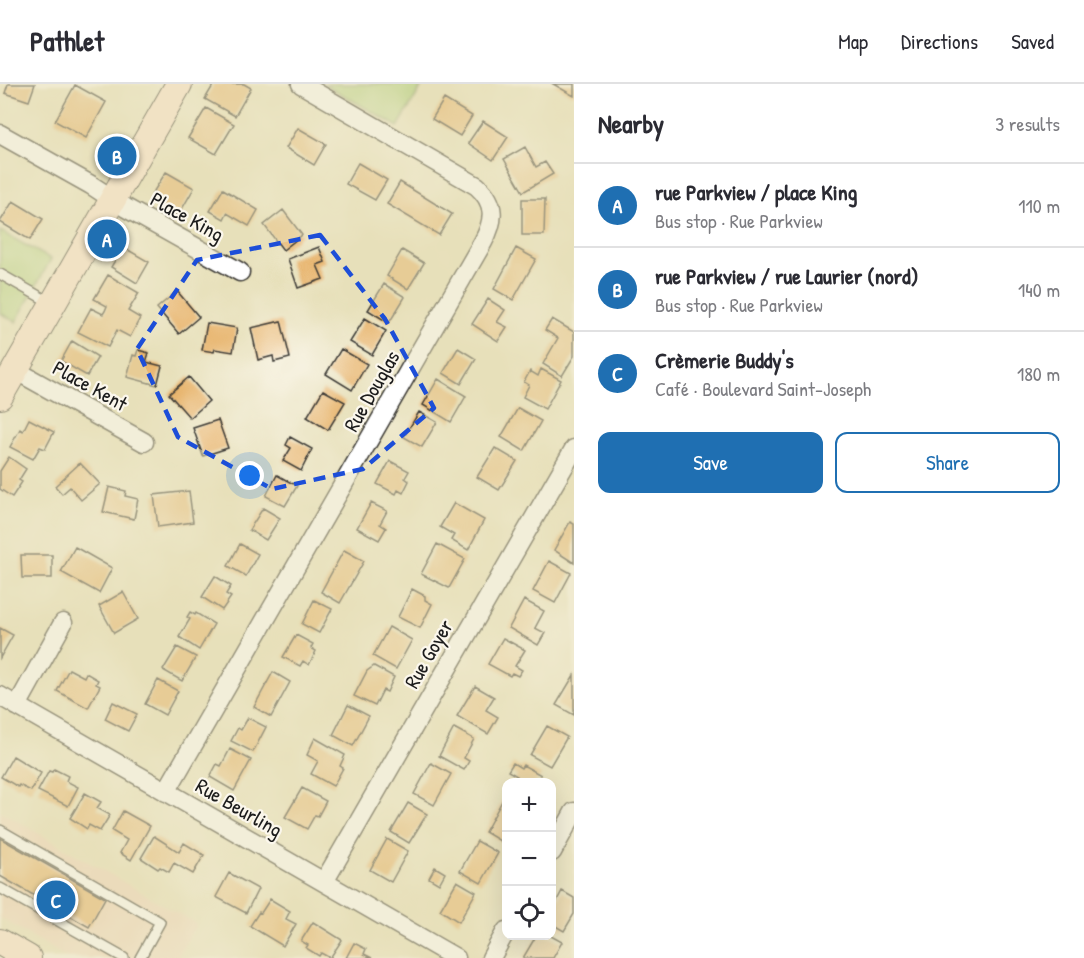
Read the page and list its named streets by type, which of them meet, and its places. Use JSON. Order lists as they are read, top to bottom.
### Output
{
  "streets": {
    "street": [
      "Place King",
      "Place Kent",
      "Rue Douglas",
      "Rue Goyer",
      "Rue Beurling"
    ]
  },
  "crossings": [
    ["Rue Douglas", "Rue Beurling"],
    ["Rue Goyer", "Rue Beurling"]
  ],
  "page": {
    "header": "Pathlet",
    "nav": ["Map", "Directions", "Saved"],
    "heading": ["Nearby", "3 results"],
    "pins": ["B", "A", "C"],
    "list": [
      {
        "mark": "A",
        "name": "rue Parkview / place King",
        "note": "Bus stop · Rue Parkview",
        "value": "110 m"
      },
      {
        "mark": "B",
        "name": "rue Parkview / rue Laurier (nord)",
        "note": "Bus stop · Rue Parkview",
        "value": "140 m"
      },
      {
        "mark": "C",
        "name": "Crèmerie Buddy's",
        "note": "Café · Boulevard Saint-Joseph",
        "value": "180 m"
      }
    ],
    "buttons": ["Save", "Share"],
    "map_buttons": ["+", "−"]
  }
}
